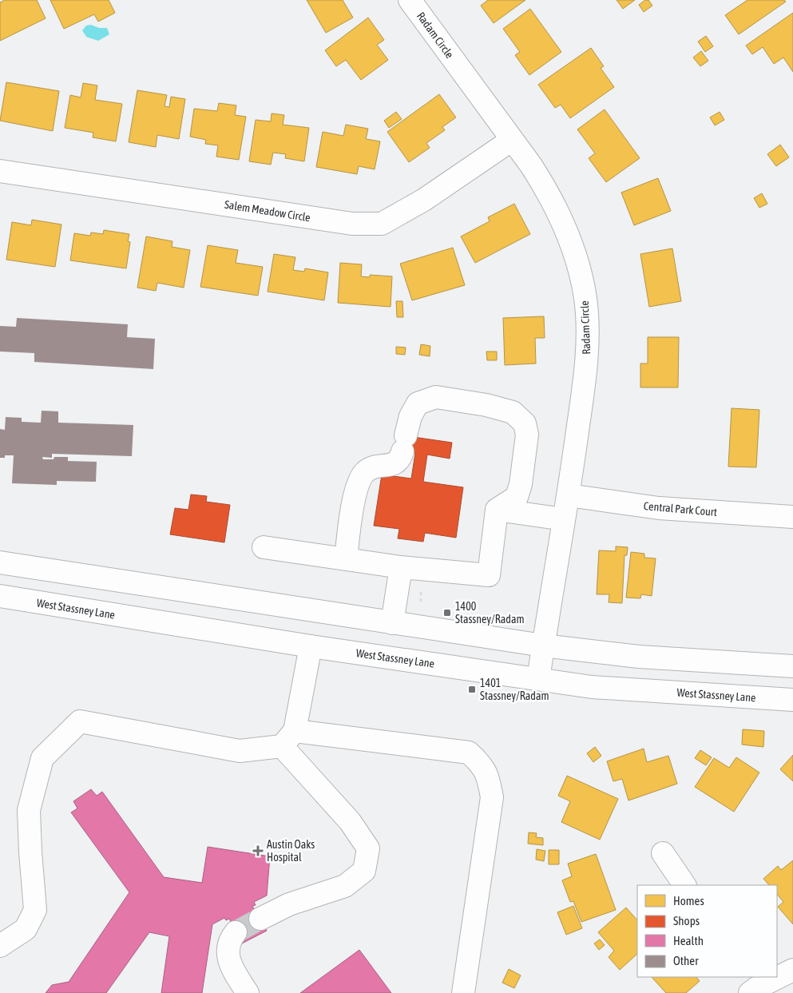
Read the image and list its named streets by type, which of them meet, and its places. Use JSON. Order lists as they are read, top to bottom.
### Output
{
  "streets": {
    "main road": [
      "Radam Circle",
      "Salem Meadow Circle",
      "Central Park Court",
      "West Stassney Lane"
    ]
  },
  "crossings": [
    ["Radam Circle", "Salem Meadow Circle"],
    ["Radam Circle", "Central Park Court"],
    ["Radam Circle", "West Stassney Lane"]
  ],
  "places": {
    "transit": ["1400 Stassney/Radam", "1401 Stassney/Radam"],
    "health": ["Austin Oaks Hospital"]
  },
  "legend": [
    "Homes",
    "Shops",
    "Health",
    "Other"
  ]
}
